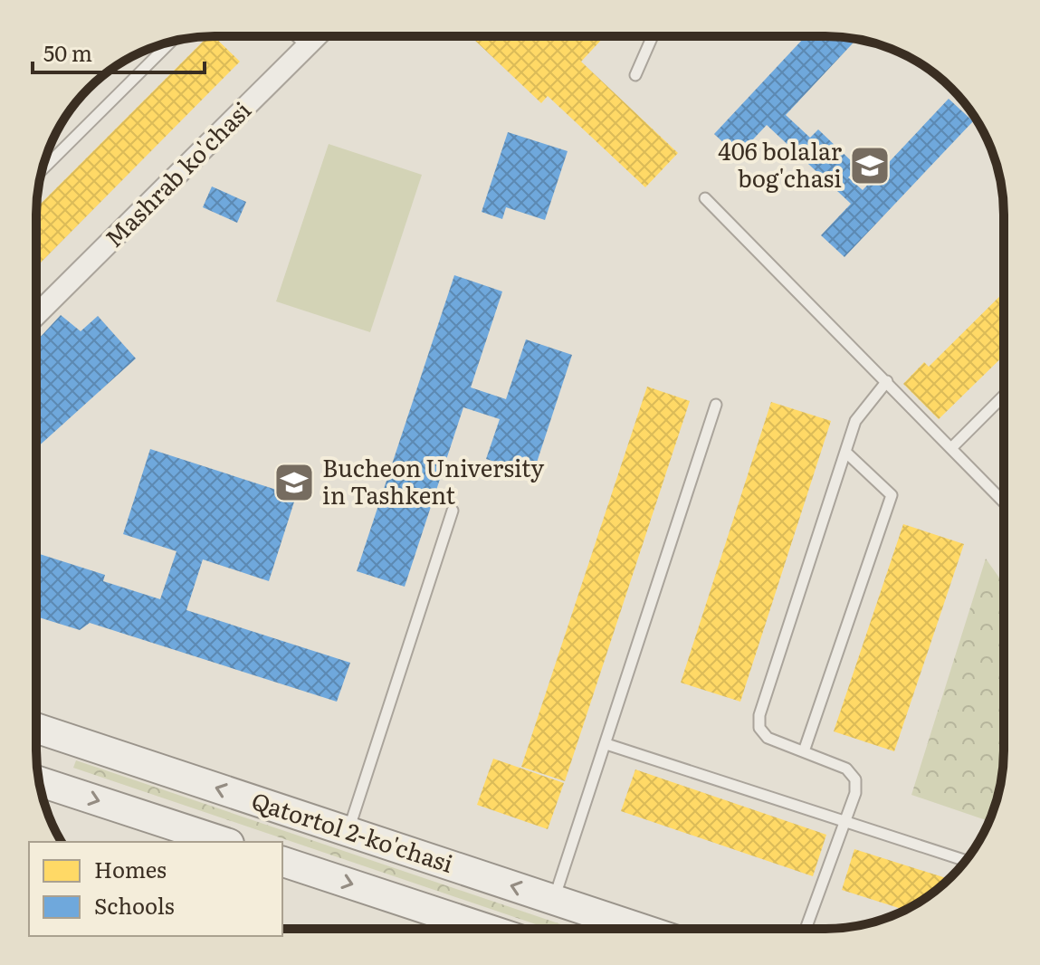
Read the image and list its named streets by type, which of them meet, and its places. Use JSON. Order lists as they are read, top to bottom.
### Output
{
  "streets": {
    "main road": ["Qatortol 2-ko'chasi"],
    "street": ["Mashrab ko'chasi"]
  },
  "places": {
    "school or university": ["406 bolalar bog'chasi", "Bucheon University in Tashkent"]
  },
  "legend": ["Homes", "Schools"],
  "scale_bar": "50 m"
}
